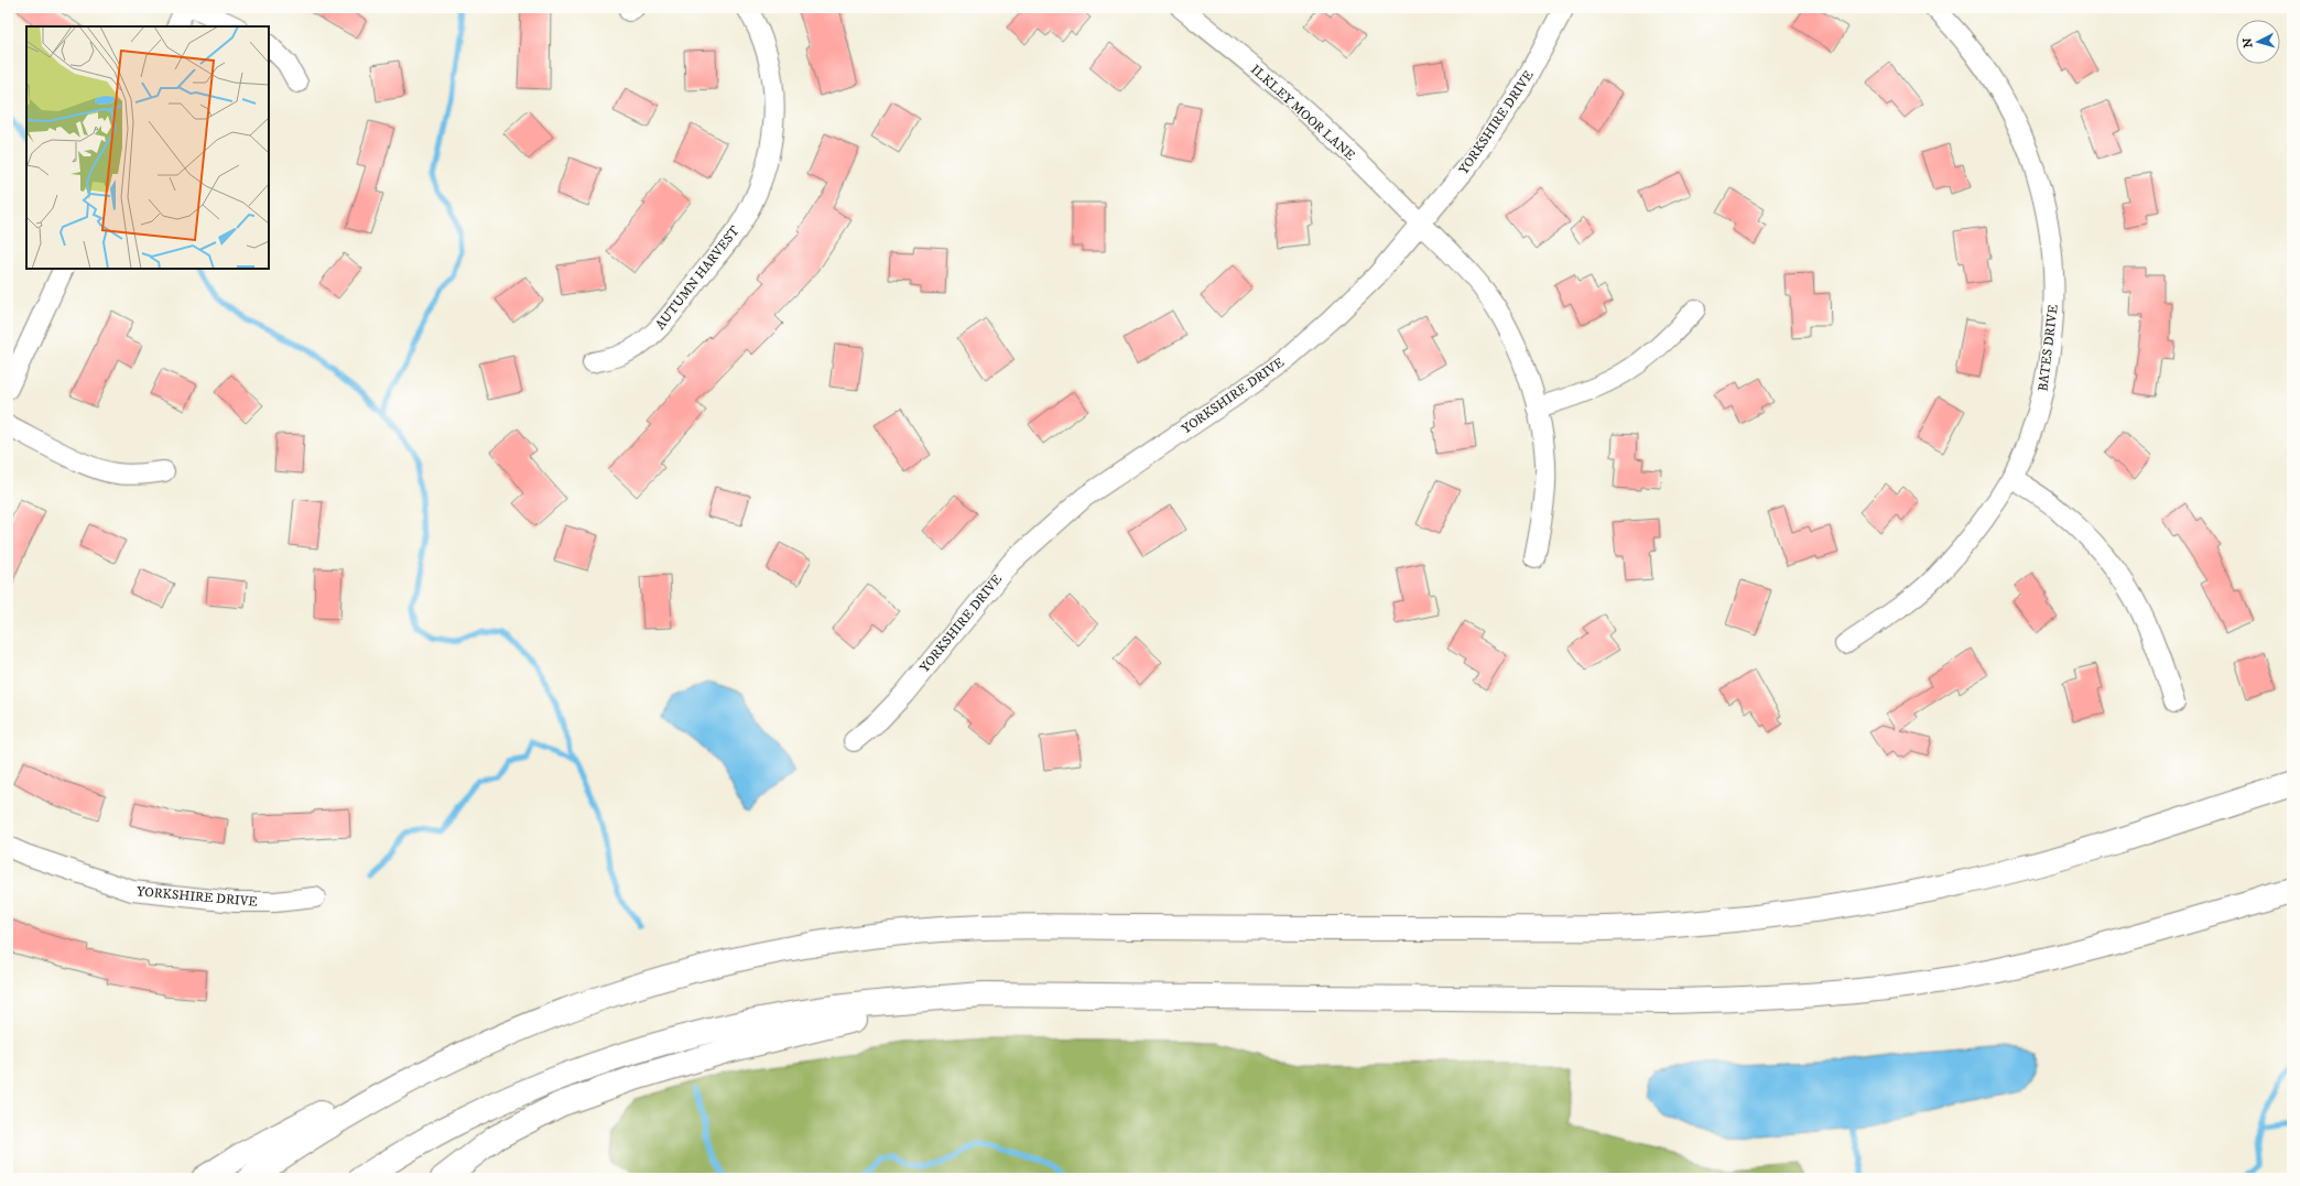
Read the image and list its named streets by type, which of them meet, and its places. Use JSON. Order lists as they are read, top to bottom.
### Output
{
  "streets": {
    "street": [
      "ILKLEY MOOR LANE",
      "YORKSHIRE DRIVE",
      "AUTUMN HARVEST",
      "BATES DRIVE"
    ]
  },
  "crossings": [
    ["ILKLEY MOOR LANE", "YORKSHIRE DRIVE"]
  ],
  "north": "left"
}
